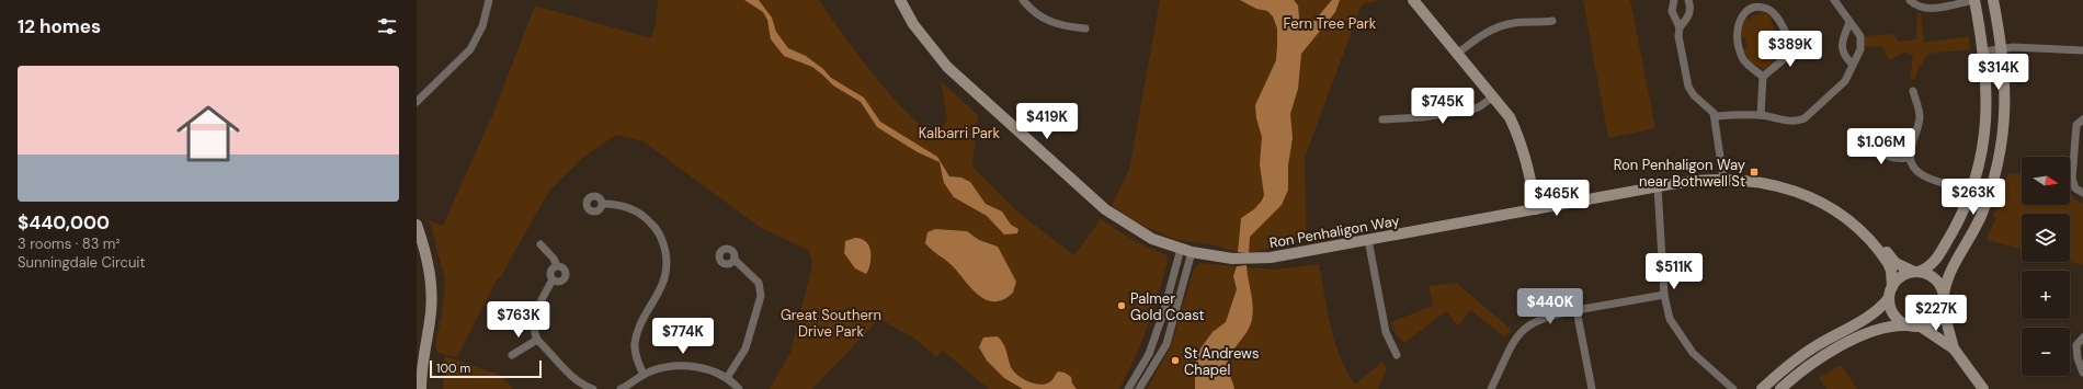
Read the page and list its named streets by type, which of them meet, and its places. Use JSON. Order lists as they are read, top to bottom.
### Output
{
  "streets": {
    "street": ["Ron Penhaligon Way"]
  },
  "parks": ["Fern Tree Park", "Kalbarri Park", "Great Southern Drive Park"],
  "places": {
    "transit": ["Ron Penhaligon Way near Bothwell St"],
    "other": ["Palmer Gold Coast", "St Andrews Chapel"]
  },
  "scale_bar": "100 m",
  "north": "right",
  "page": {
    "heading": "12 homes",
    "price": [
      "$389K",
      "$314K",
      "$745K",
      "$419K",
      "$1.06M",
      "$263K",
      "$465K",
      "$511K",
      "$440K",
      "$227K",
      "$763K",
      "$774K"
    ],
    "list": [
      {
        "name": "$440,000",
        "note": "3 rooms · 83 m² · Sunningdale Circuit"
      }
    ],
    "map_buttons": ["+", "−"],
    "scale": "100 m"
  }
}
